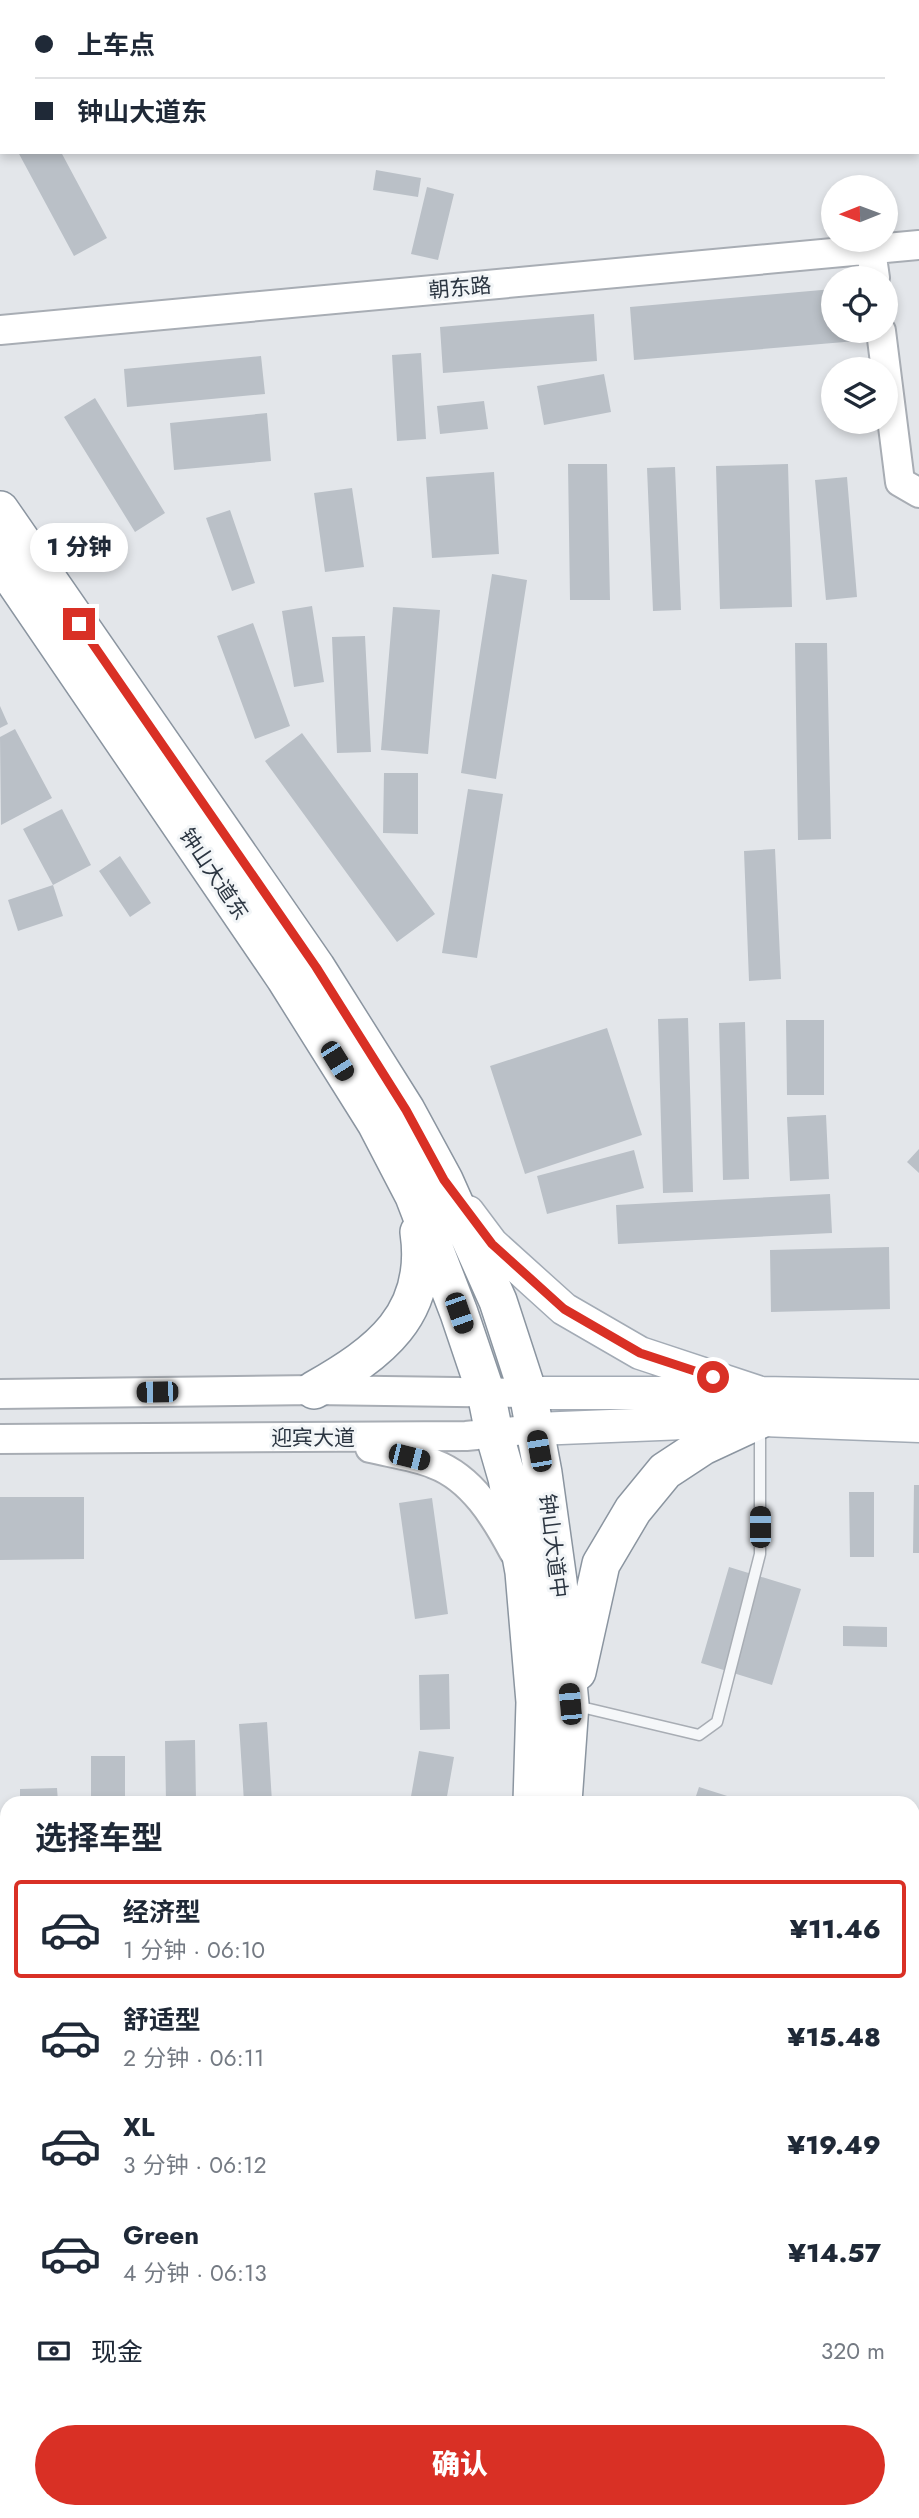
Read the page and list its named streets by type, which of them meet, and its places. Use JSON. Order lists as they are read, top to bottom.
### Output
{
  "streets": {
    "highway": ["钟山大道东", "钟山大道中"],
    "main road": ["迎宾大道"],
    "street": ["朝东路"]
  },
  "crossings": [
    ["钟山大道东", "钟山大道中"],
    ["迎宾大道", "钟山大道中"]
  ],
  "north": "left",
  "page": {
    "banner": ["上车点", "钟山大道东"],
    "bubble": "1 分钟",
    "heading": "选择车型",
    "list": [
      {
        "name": "经济型",
        "note": "1 分钟 · 06:10",
        "value": "¥11.46"
      },
      {
        "name": "舒适型",
        "note": "2 分钟 · 06:11",
        "value": "¥15.48"
      },
      {
        "name": "XL",
        "note": "3 分钟 · 06:12",
        "value": "¥19.49"
      },
      {
        "name": "Green",
        "note": "4 分钟 · 06:13",
        "value": "¥14.57"
      }
    ],
    "pay": ["现金", "320 m"],
    "buttons": "确认"
  }
}
